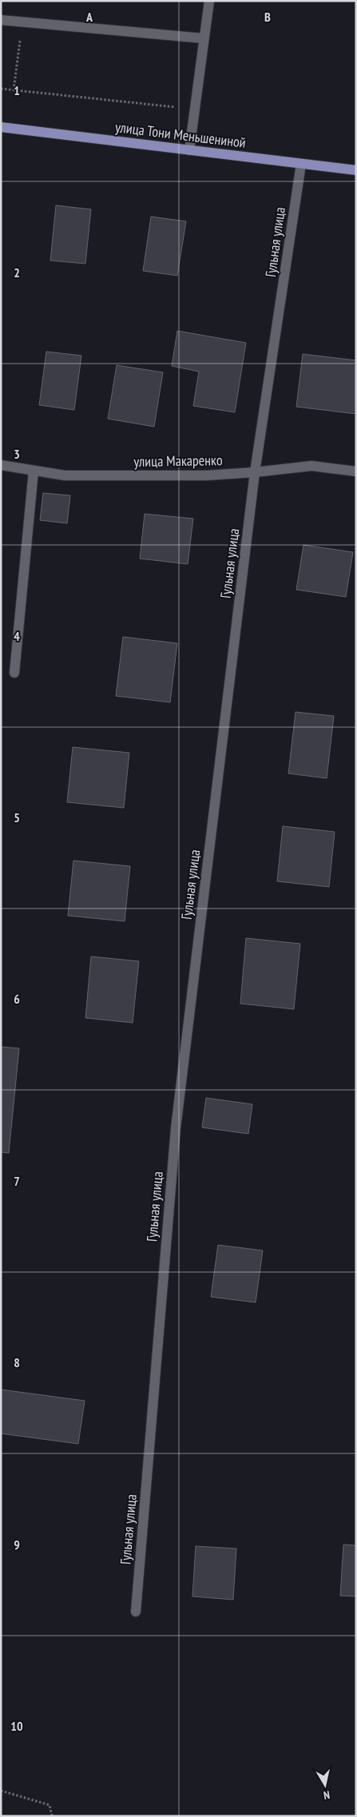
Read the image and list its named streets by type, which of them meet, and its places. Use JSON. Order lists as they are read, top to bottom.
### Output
{
  "streets": {
    "main road": ["улица Тони Меньшениной"],
    "street": ["Гульная улица", "улица Макаренко"]
  },
  "crossings": [
    ["улица Тони Меньшениной", "Гульная улица"],
    ["Гульная улица", "улица Макаренко"]
  ],
  "north": "bottom",
  "grid": {
    "columns": ["A", "B"],
    "rows": [
      "1",
      "2",
      "3",
      "4",
      "5",
      "6",
      "7",
      "8",
      "9",
      "10"
    ]
  }
}
